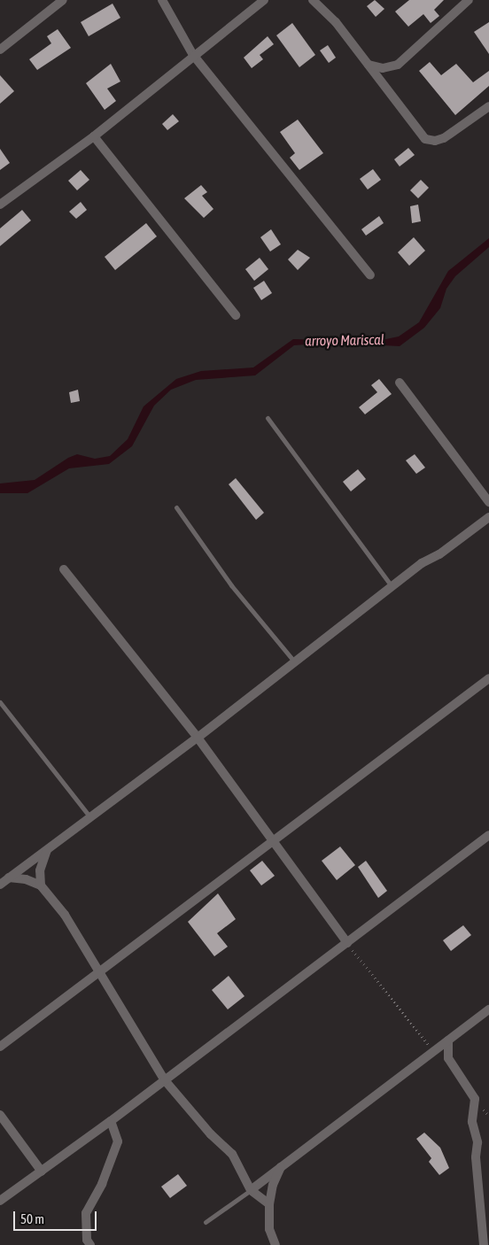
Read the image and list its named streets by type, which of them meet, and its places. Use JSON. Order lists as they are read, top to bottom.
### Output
{
  "water": ["arroyo Mariscal"],
  "scale_bar": "50 m"
}
